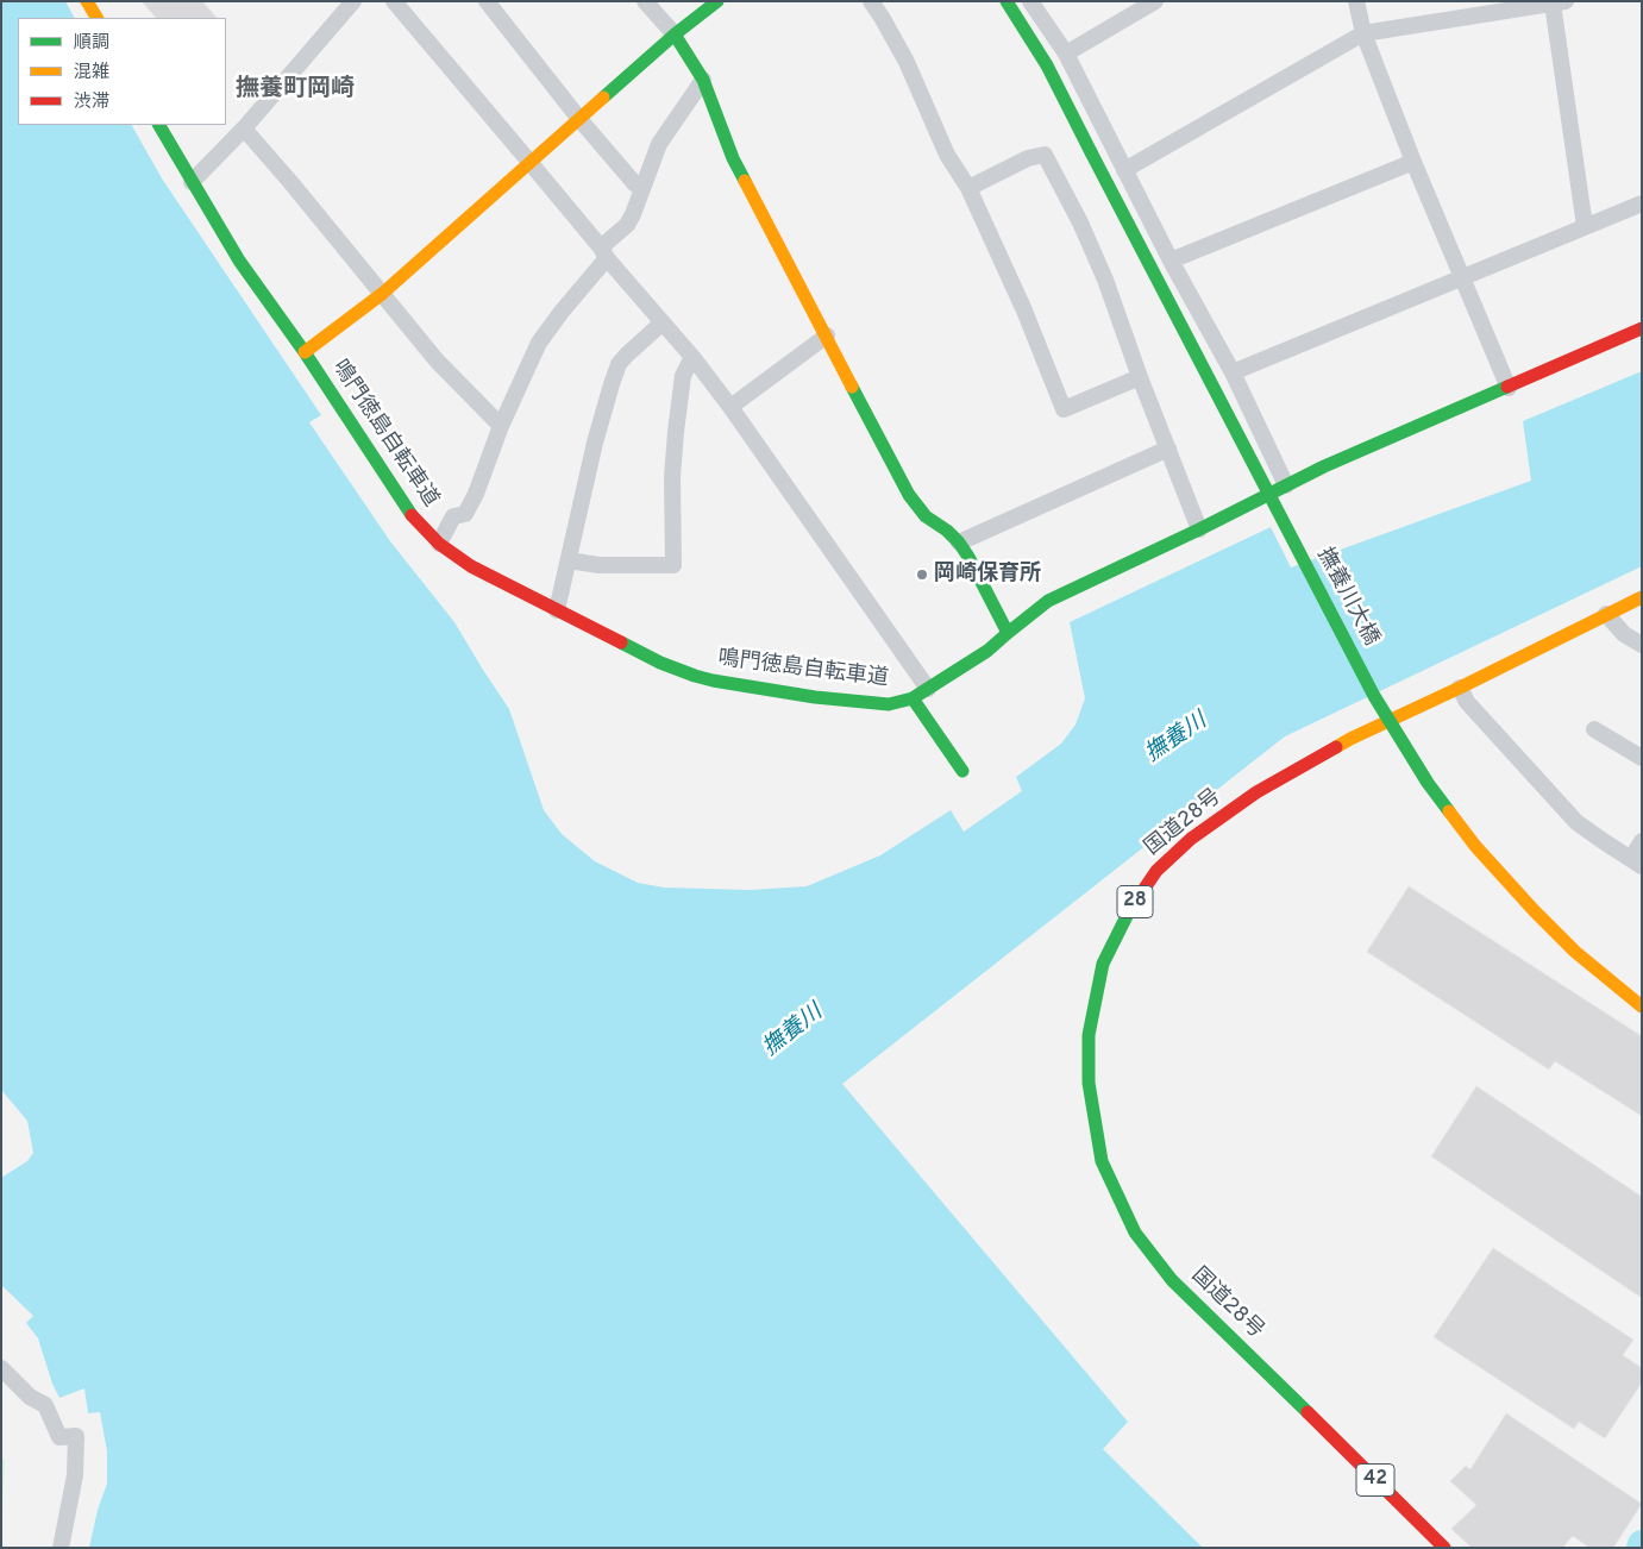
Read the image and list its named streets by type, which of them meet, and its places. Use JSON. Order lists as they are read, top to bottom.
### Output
{
  "streets": {
    "main road": [
      "鳴門徳島自転車道",
      "撫養川大橋",
      "国道28号",
      "28",
      "42"
    ]
  },
  "crossings": [
    ["国道28号", "42"]
  ],
  "districts": ["撫養町岡崎"],
  "water": ["撫養川"],
  "places": ["岡崎保育所"],
  "legend": ["順調", "混雑", "渋滞"]
}
